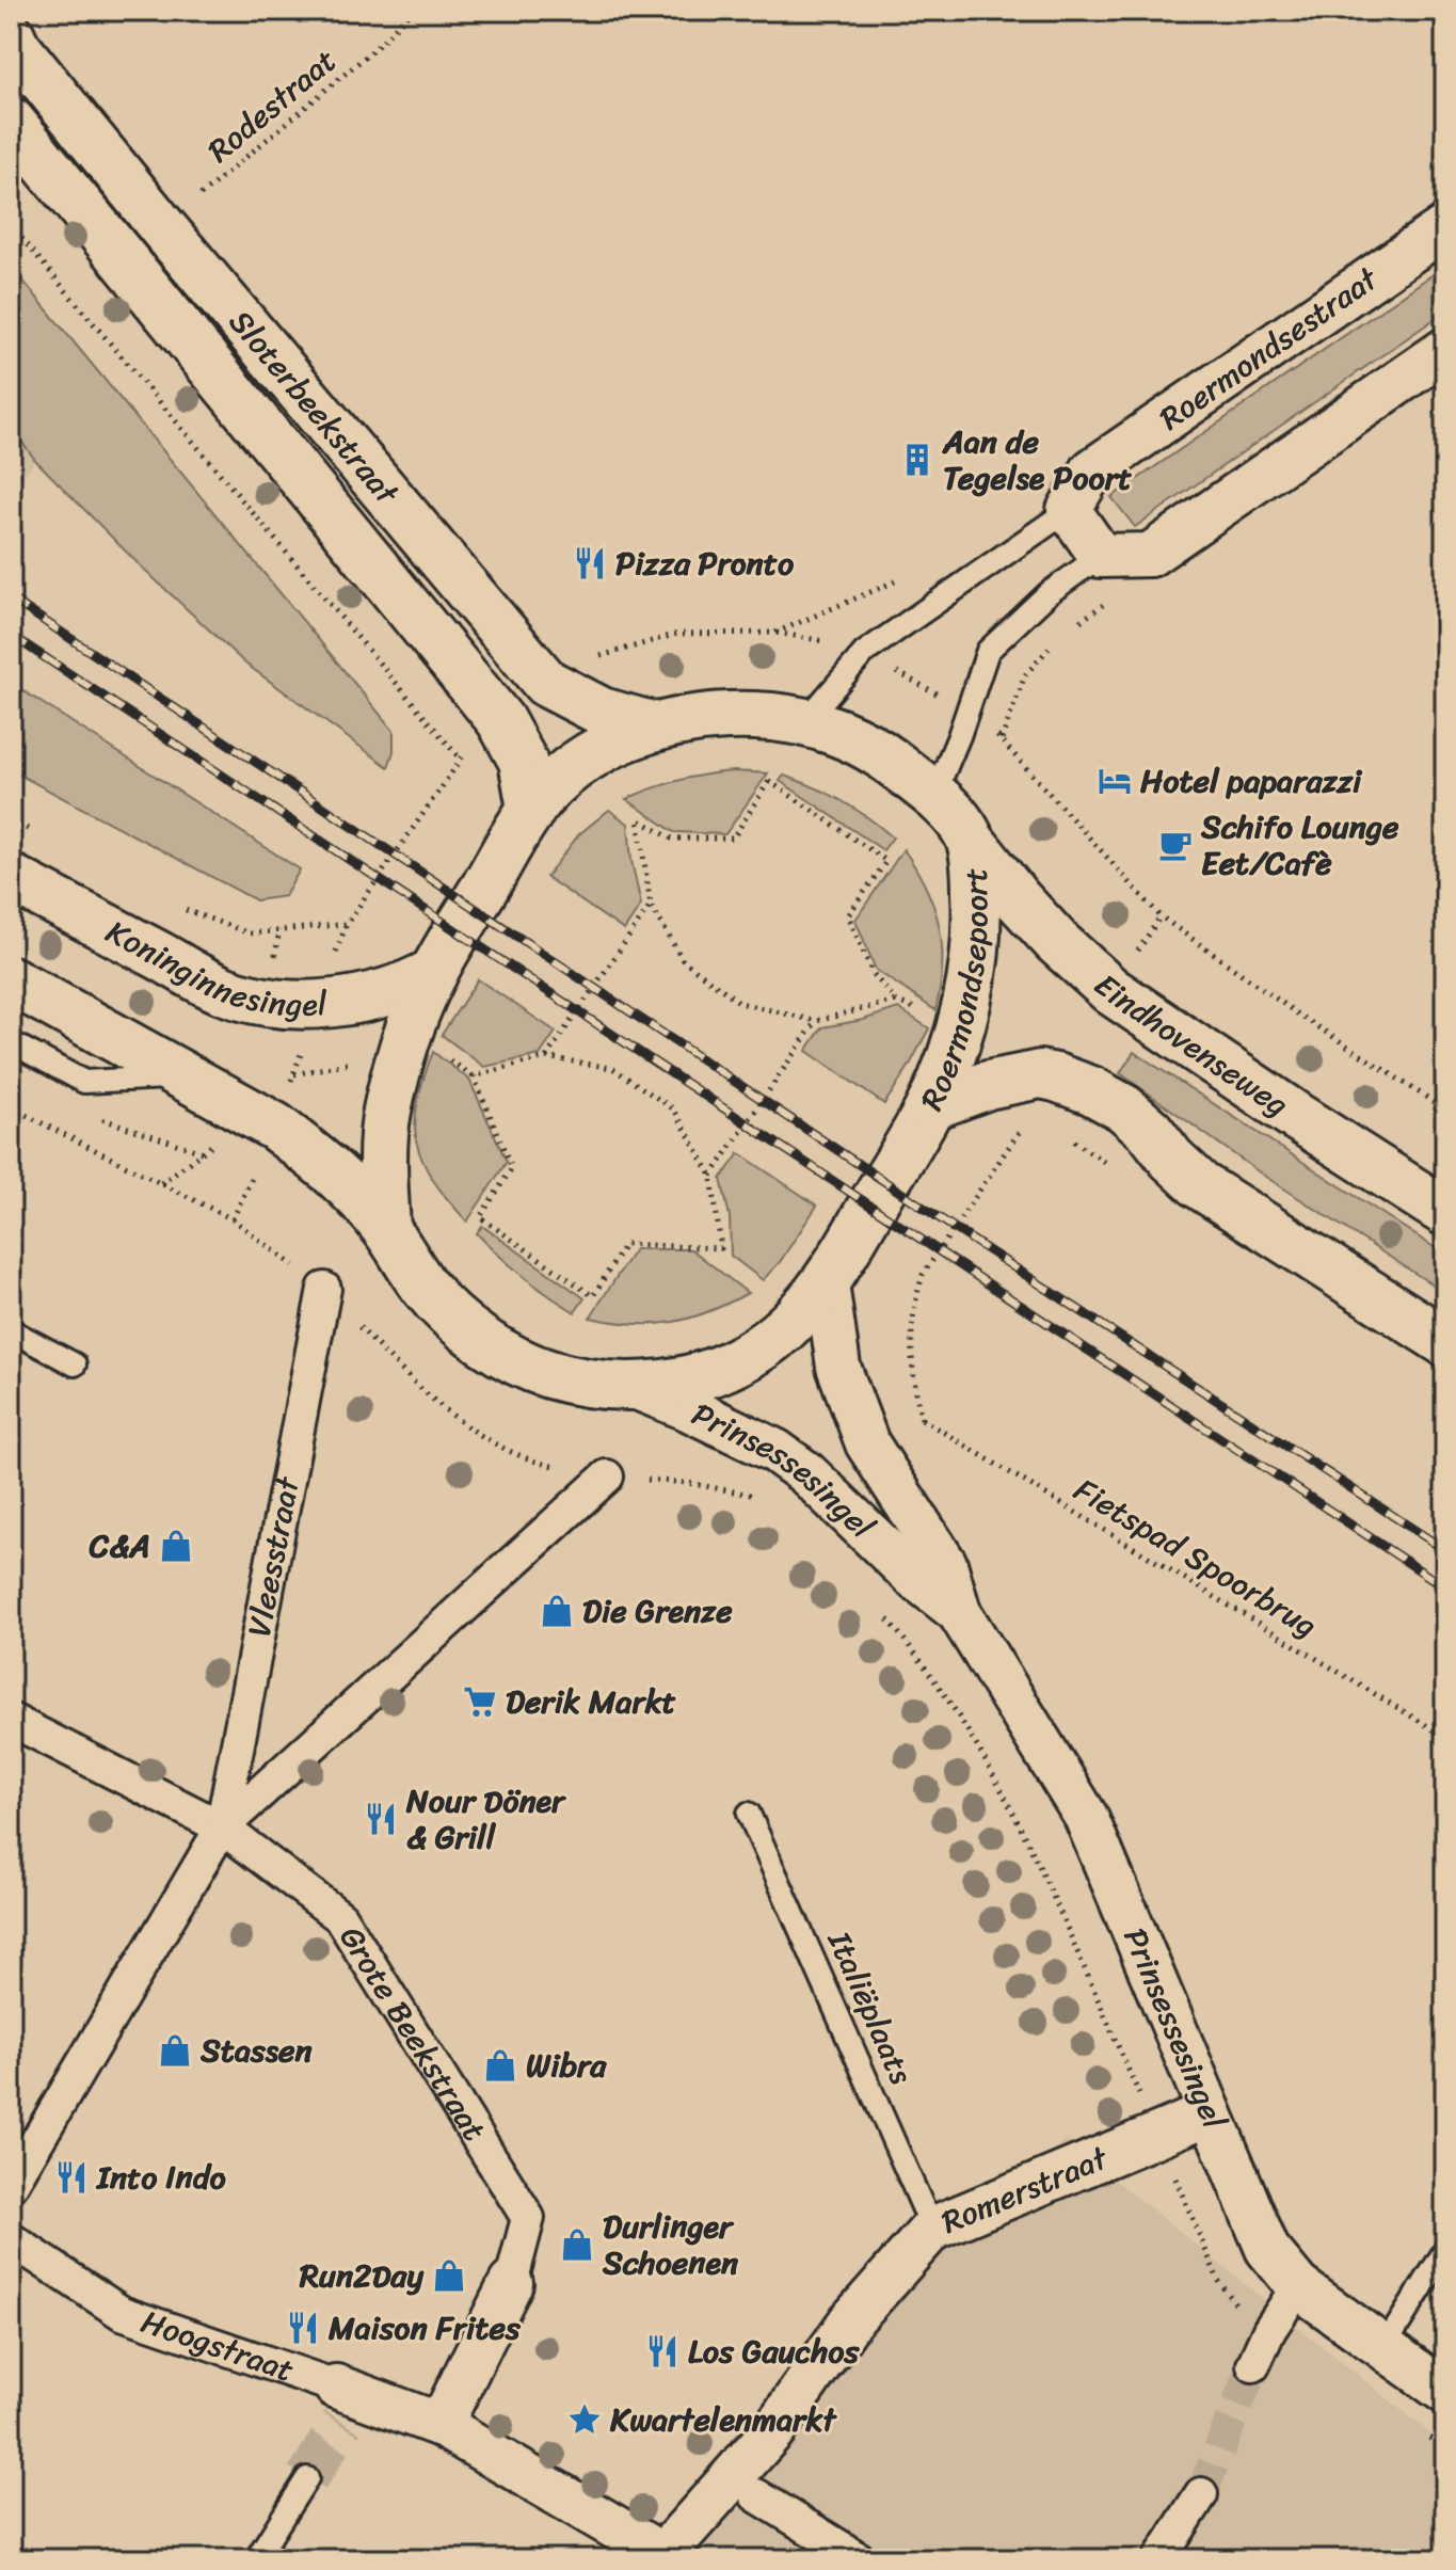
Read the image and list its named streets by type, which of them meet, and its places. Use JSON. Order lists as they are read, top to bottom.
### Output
{
  "streets": {
    "main road": [
      "Sloterbeekstraat",
      "Koninginnesingel",
      "Roermondsepoort",
      "Eindhovenseweg"
    ],
    "street": [
      "Roermondsestraat",
      "Prinsessesingel",
      "Vleesstraat",
      "Grote Beekstraat",
      "Romerstraat",
      "Hoogstraat"
    ],
    "lane": ["Italiëplaats"],
    "path": ["Rodestraat", "Fietspad Spoorbrug"]
  },
  "crossings": [
    ["Roermondsestraat", "Roermondsepoort"],
    ["Sloterbeekstraat", "Roermondsepoort"],
    ["Koninginnesingel", "Roermondsepoort"],
    ["Roermondsepoort", "Eindhovenseweg"],
    ["Roermondsepoort", "Prinsessesingel"],
    ["Prinsessesingel", "Romerstraat"],
    ["Vleesstraat", "Grote Beekstraat"],
    ["Italiëplaats", "Romerstraat"]
  ],
  "places": {
    "building": ["Aan de Tegelse Poort"],
    "restaurant": [
      "Pizza Pronto",
      "Nour Döner & Grill",
      "Into Indo",
      "Maison Frites",
      "Los Gauchos"
    ],
    "hotel": ["Hotel paparazzi"],
    "cafe": ["Schifo Lounge Eet/Cafè"],
    "shop": [
      "C&A",
      "Die Grenze",
      "Stassen",
      "Wibra",
      "Durlinger Schoenen",
      "Run2Day"
    ],
    "supermarket": ["Derik Markt"],
    "place": ["Kwartelenmarkt"]
  }
}
